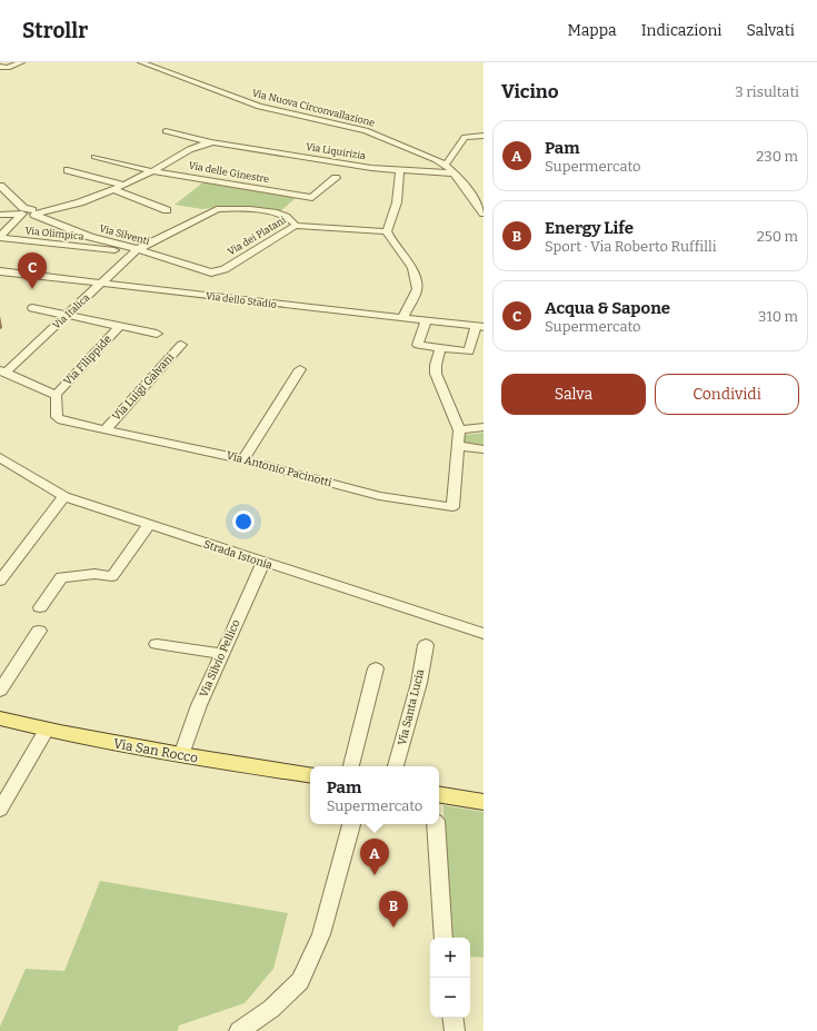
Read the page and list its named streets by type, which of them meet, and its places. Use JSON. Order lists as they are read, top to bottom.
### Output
{
  "streets": {
    "main road": ["Via San Rocco"],
    "street": [
      "Via Nuova Circonvallazione",
      "Via Liquirizia",
      "Via delle Ginestre",
      "Via Olimpica",
      "Via Silventi",
      "Via dei Platani",
      "Via dello Stadio",
      "Via Italica",
      "Via Filippide",
      "Via Luigi Galvani",
      "Via Antonio Pacinotti",
      "Strada Istonia",
      "Via Silvio Pellico",
      "Via Santa Lucia"
    ]
  },
  "crossings": [
    ["Via Nuova Circonvallazione", "Via Liquirizia"],
    ["Via Liquirizia", "Via delle Ginestre"],
    ["Via Liquirizia", "Via Silventi"],
    ["Via delle Ginestre", "Via dei Platani"],
    ["Via delle Ginestre", "Via Italica"],
    ["Via Olimpica", "Via Silventi"],
    ["Via Olimpica", "Via Italica"],
    ["Via Silventi", "Via dei Platani"],
    ["Via Silventi", "Via Italica"],
    ["Via dei Platani", "Via Italica"],
    ["Via dello Stadio", "Via Italica"],
    ["Via Filippide", "Via Antonio Pacinotti"],
    ["Via Luigi Galvani", "Via Antonio Pacinotti"],
    ["Strada Istonia", "Via Silvio Pellico"],
    ["Via Silvio Pellico", "Via San Rocco"]
  ],
  "page": {
    "header": "Strollr",
    "nav": ["Mappa", "Indicazioni", "Salvati"],
    "heading": ["Vicino", "3 risultati"],
    "list": [
      {
        "mark": "A",
        "name": "Pam",
        "note": "Supermercato",
        "value": "230 m"
      },
      {
        "mark": "B",
        "name": "Energy Life",
        "note": "Sport · Via Roberto Ruffilli",
        "value": "250 m"
      },
      {
        "mark": "C",
        "name": "Acqua & Sapone",
        "note": "Supermercato",
        "value": "310 m"
      }
    ],
    "pins": ["C", "A", "B"],
    "buttons": ["Salva", "Condividi"],
    "popup": ["Pam", "Supermercato"],
    "map_buttons": ["+", "−"]
  }
}
